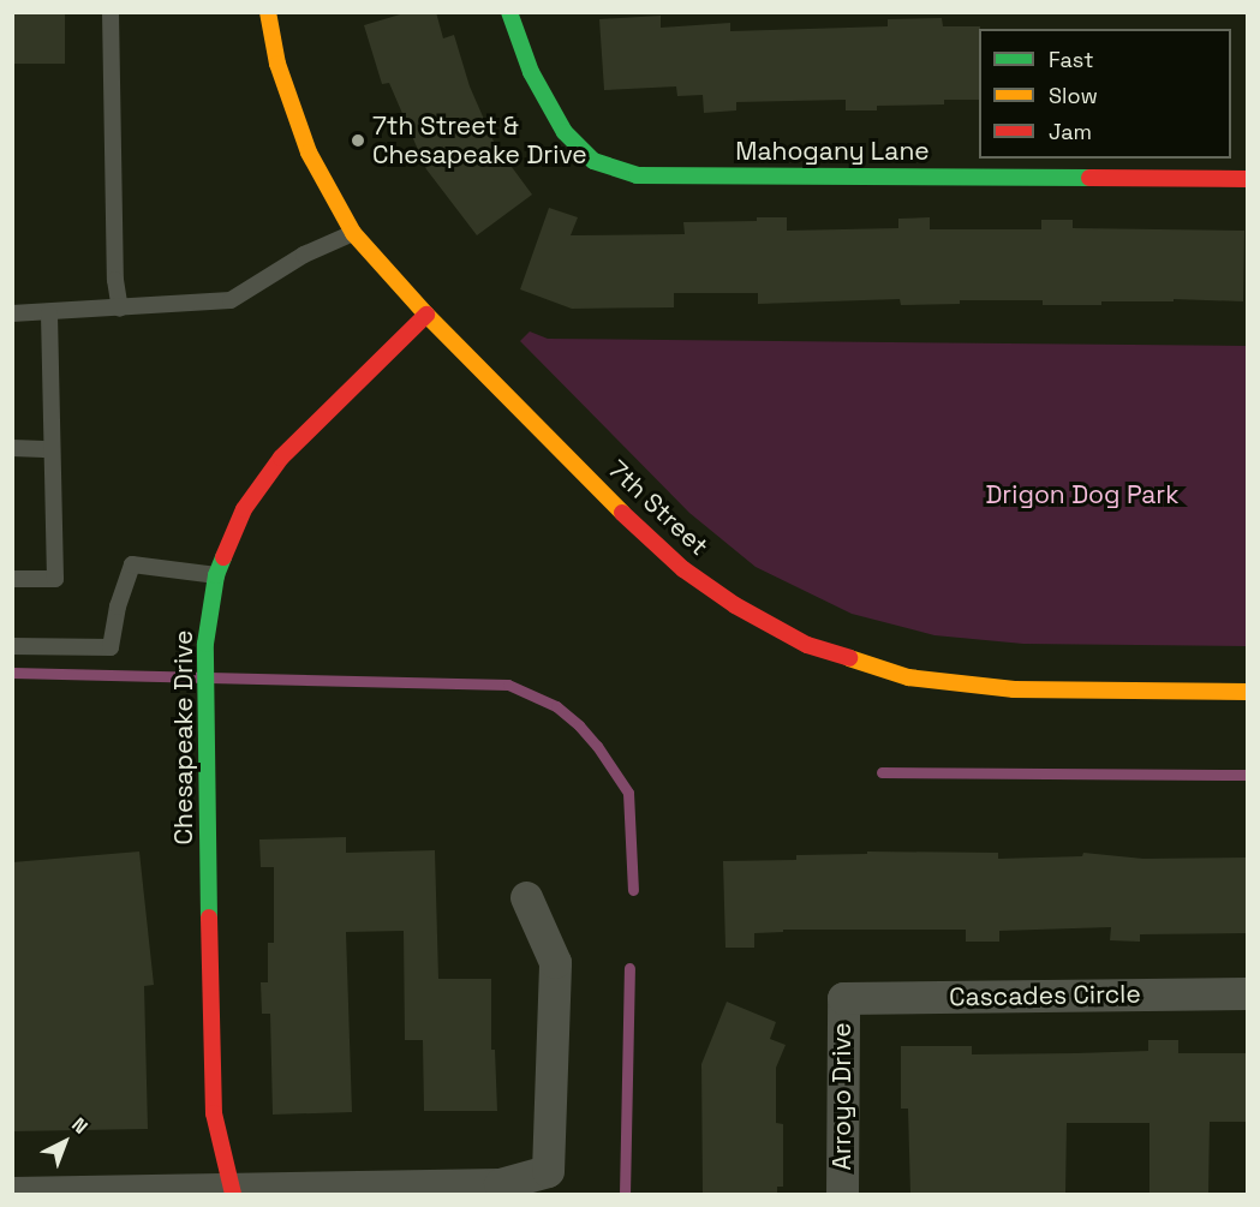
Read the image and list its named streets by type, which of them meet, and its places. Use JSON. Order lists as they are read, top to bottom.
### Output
{
  "streets": {
    "street": [
      "Mahogany Lane",
      "7th Street",
      "Chesapeake Drive",
      "Cascades Circle",
      "Arroyo Drive"
    ]
  },
  "crossings": [
    ["7th Street", "Chesapeake Drive"],
    ["Cascades Circle", "Arroyo Drive"]
  ],
  "parks": ["Drigon Dog Park"],
  "places": ["7th Street & Chesapeake Drive"],
  "legend": ["Fast", "Slow", "Jam"],
  "north": "top right"
}
